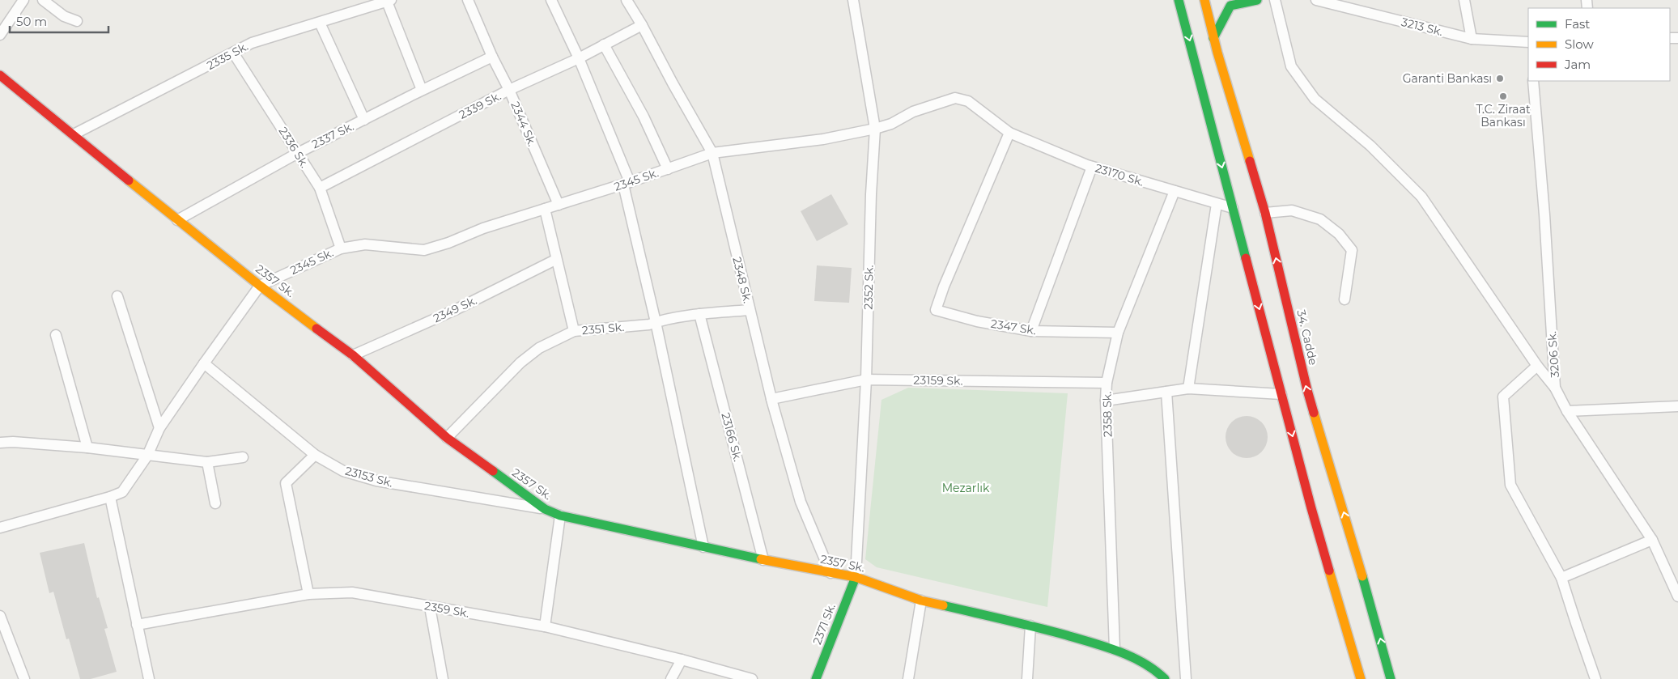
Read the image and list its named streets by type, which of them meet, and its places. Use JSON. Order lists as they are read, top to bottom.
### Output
{
  "streets": {
    "main road": ["2357 Sk.", "34. Cadde", "2371 Sk."],
    "street": [
      "3213 Sk.",
      "2335 Sk.",
      "2339 Sk.",
      "2344 Sk.",
      "2337 Sk.",
      "2336 Sk.",
      "23170 Sk.",
      "2345 Sk.",
      "2348 Sk.",
      "2352 Sk.",
      "2349 Sk.",
      "2347 Sk.",
      "2351 Sk.",
      "3206 Sk.",
      "23159 Sk.",
      "2358 Sk.",
      "23166 Sk.",
      "23153 Sk.",
      "2359 Sk."
    ]
  },
  "crossings": [
    ["2335 Sk.", "2336 Sk."],
    ["2335 Sk.", "2357 Sk."],
    ["2339 Sk.", "2344 Sk."],
    ["2339 Sk.", "2336 Sk."],
    ["2339 Sk.", "2348 Sk."],
    ["2344 Sk.", "2337 Sk."],
    ["2344 Sk.", "2345 Sk."],
    ["2337 Sk.", "2336 Sk."],
    ["2337 Sk.", "2357 Sk."],
    ["2336 Sk.", "2345 Sk."],
    ["23170 Sk.", "2345 Sk."],
    ["23170 Sk.", "2347 Sk."],
    ["23170 Sk.", "2358 Sk."],
    ["2345 Sk.", "2348 Sk."],
    ["2345 Sk.", "2357 Sk."],
    ["2345 Sk.", "2352 Sk."],
    ["2345 Sk.", "2347 Sk."],
    ["2348 Sk.", "2357 Sk."],
    ["2348 Sk.", "2351 Sk."],
    ["2348 Sk.", "23159 Sk."],
    ["2357 Sk.", "2352 Sk."],
    ["2357 Sk.", "2349 Sk."],
    ["2357 Sk.", "2351 Sk."],
    ["2357 Sk.", "2358 Sk."],
    ["2357 Sk.", "23166 Sk."],
    ["2357 Sk.", "23153 Sk."],
    ["2357 Sk.", "2371 Sk."],
    ["2352 Sk.", "23159 Sk."],
    ["2352 Sk.", "2371 Sk."],
    ["2347 Sk.", "2358 Sk."],
    ["2351 Sk.", "23166 Sk."],
    ["23159 Sk.", "2358 Sk."]
  ],
  "parks": ["Mezarlık"],
  "places": ["Garanti Bankası", "T.C. Ziraat Bankası"],
  "legend": ["Fast", "Slow", "Jam"],
  "scale_bar": "50 m"
}
